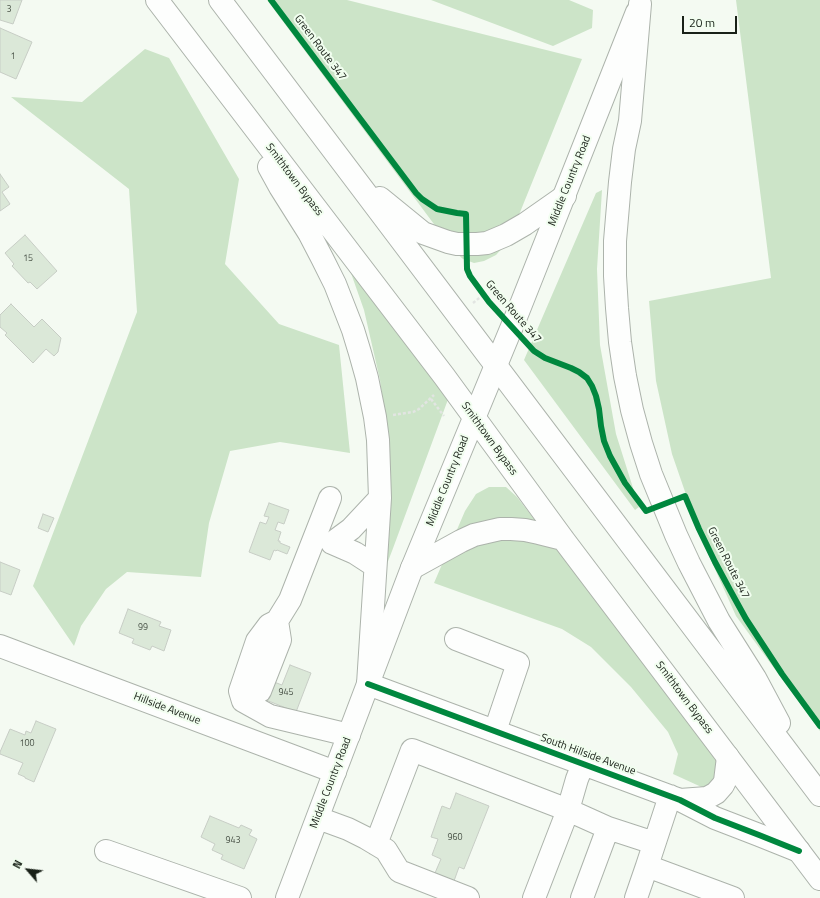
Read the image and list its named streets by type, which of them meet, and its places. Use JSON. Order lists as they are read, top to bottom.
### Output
{
  "streets": {
    "main road": [
      "Smithtown Bypass",
      "Middle Country Road",
      "Hillside Avenue",
      "South Hillside Avenue"
    ],
    "cycle path": ["Green Route 347"]
  },
  "crossings": [
    ["Smithtown Bypass", "Middle Country Road"],
    ["Smithtown Bypass", "South Hillside Avenue"],
    ["Middle Country Road", "Hillside Avenue"],
    ["Middle Country Road", "South Hillside Avenue"]
  ],
  "house_numbers": [
    "3",
    "1",
    "15",
    "99",
    "945",
    "100",
    "960",
    "943"
  ],
  "scale_bar": "20 m",
  "north": "top left"
}
